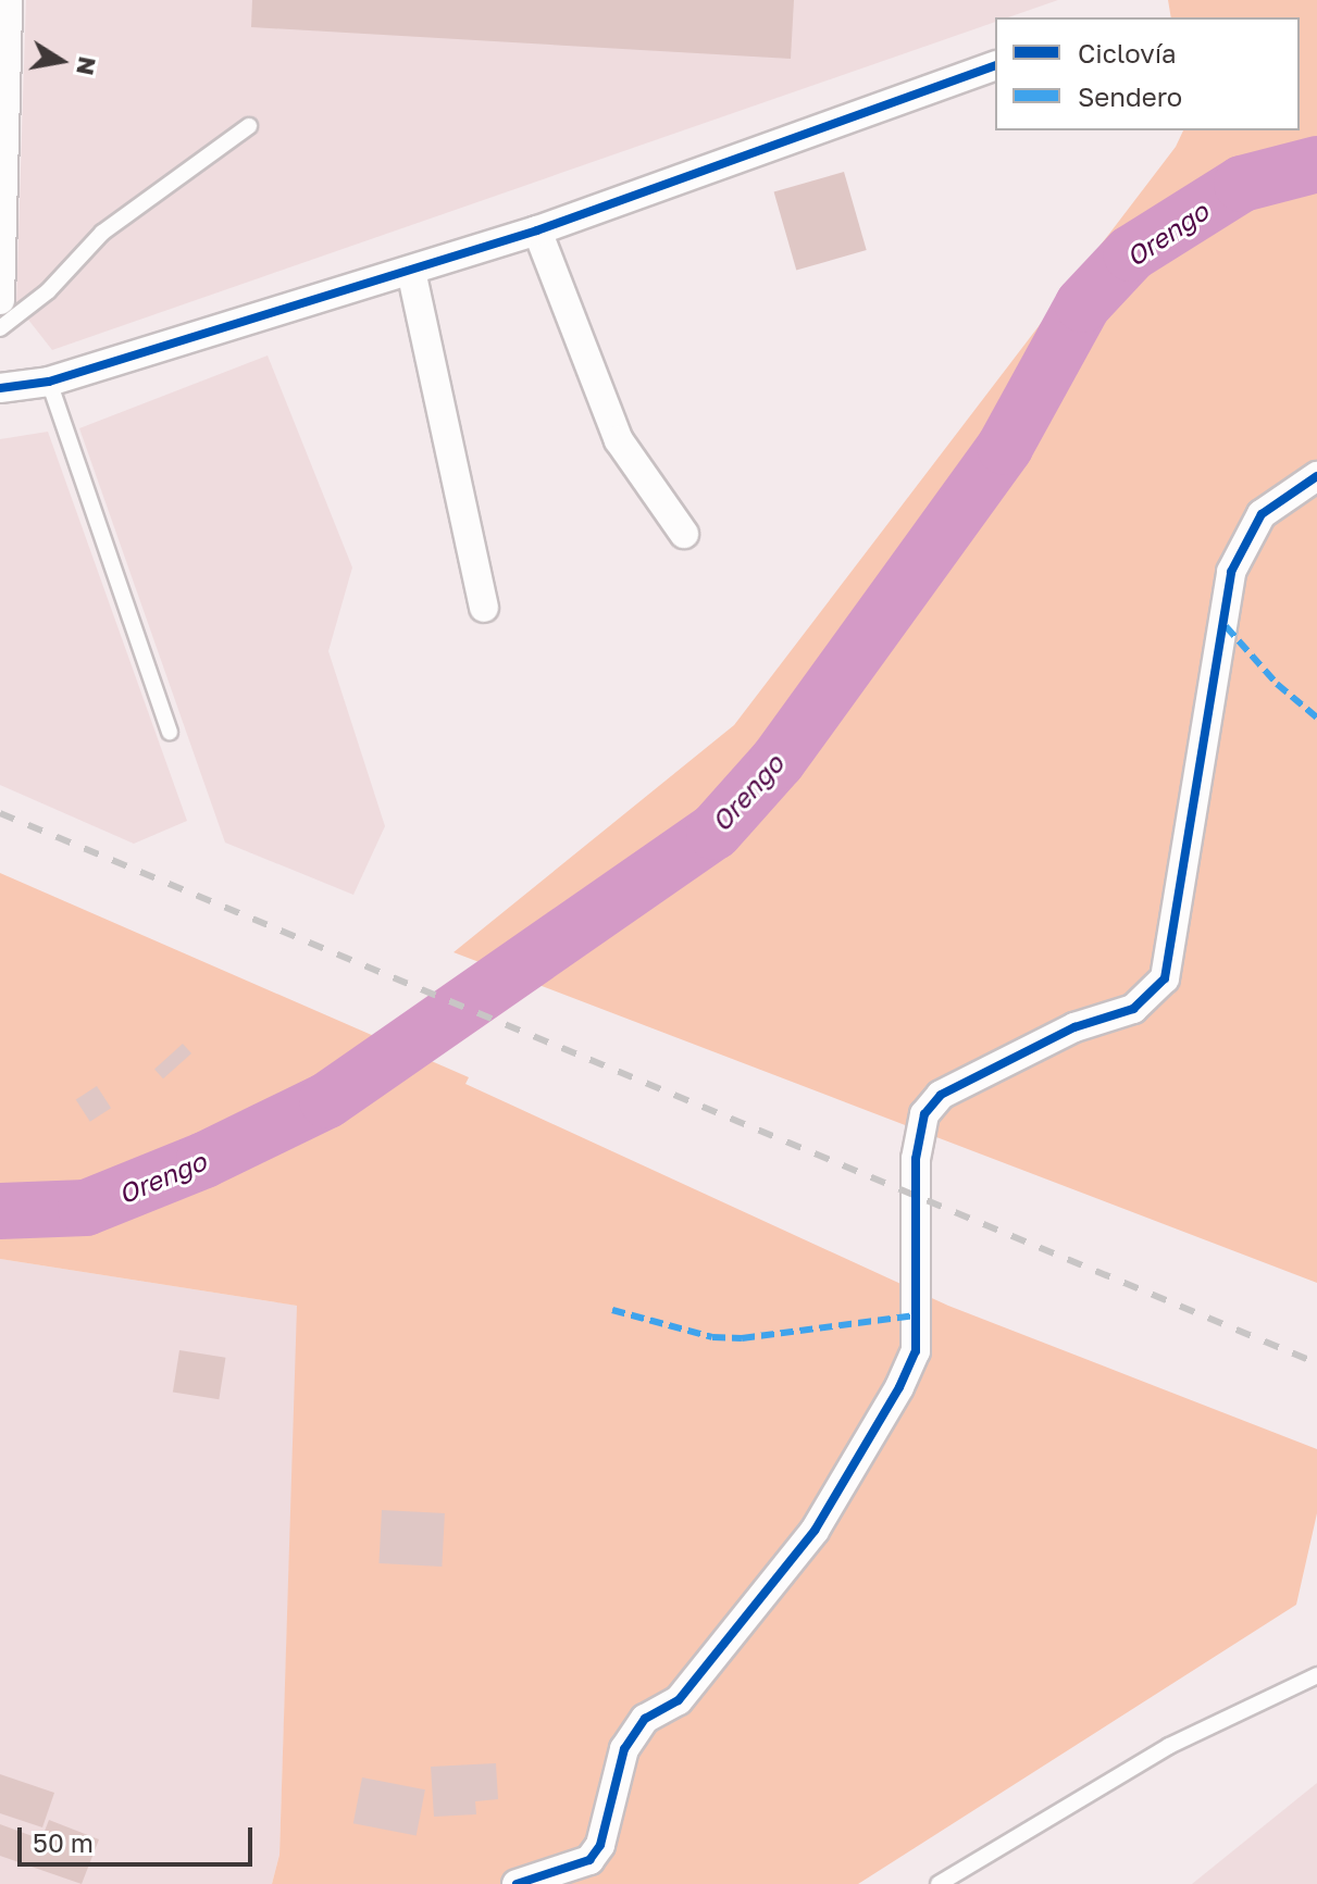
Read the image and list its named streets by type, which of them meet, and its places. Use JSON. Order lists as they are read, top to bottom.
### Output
{
  "water": ["Orengo"],
  "legend": ["Ciclovía", "Sendero"],
  "scale_bar": "50 m",
  "north": "right"
}
